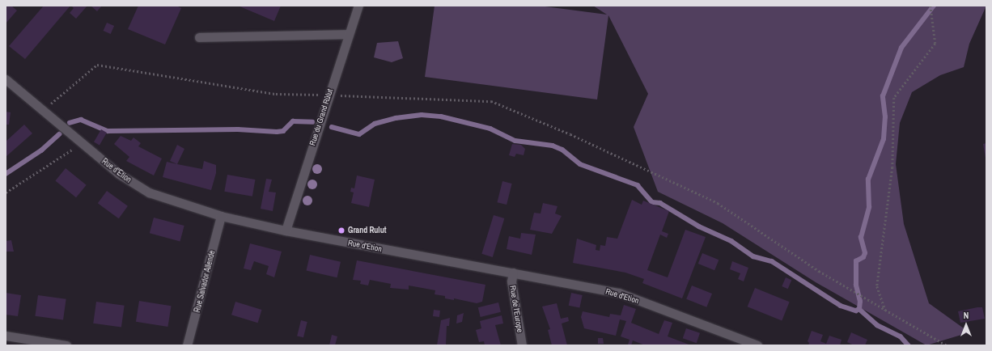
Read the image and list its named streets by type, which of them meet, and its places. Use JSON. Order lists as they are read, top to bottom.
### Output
{
  "streets": {
    "street": [
      "Rue du Grand Rûlut",
      "Rue d'Etion",
      "Rue Salvador Allende",
      "Rue de l'Europe"
    ]
  },
  "crossings": [
    ["Rue du Grand Rûlut", "Rue d'Etion"],
    ["Rue d'Etion", "Rue Salvador Allende"],
    ["Rue d'Etion", "Rue de l'Europe"]
  ],
  "places": ["Grand Rulut"],
  "north": "top"
}
